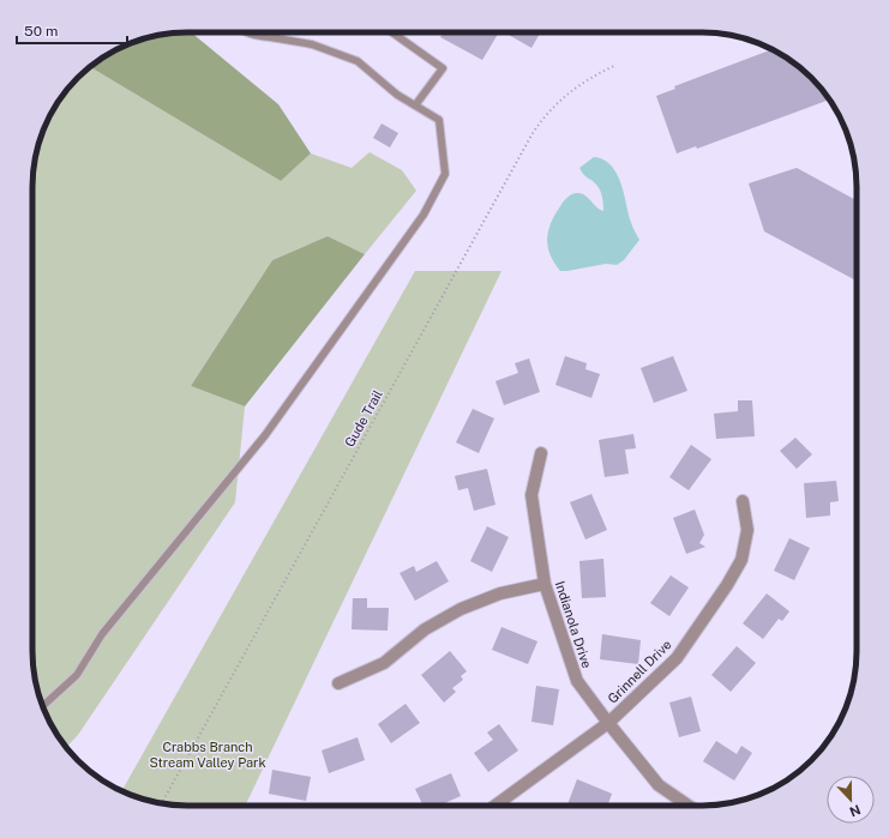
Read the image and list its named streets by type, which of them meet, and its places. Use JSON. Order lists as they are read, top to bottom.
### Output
{
  "streets": {
    "street": ["Indianola Drive", "Grinnell Drive"],
    "path": ["Gude Trail"]
  },
  "crossings": [
    ["Indianola Drive", "Grinnell Drive"]
  ],
  "parks": ["Crabbs Branch Stream Valley Park"],
  "scale_bar": "50 m",
  "north": "bottom"
}
